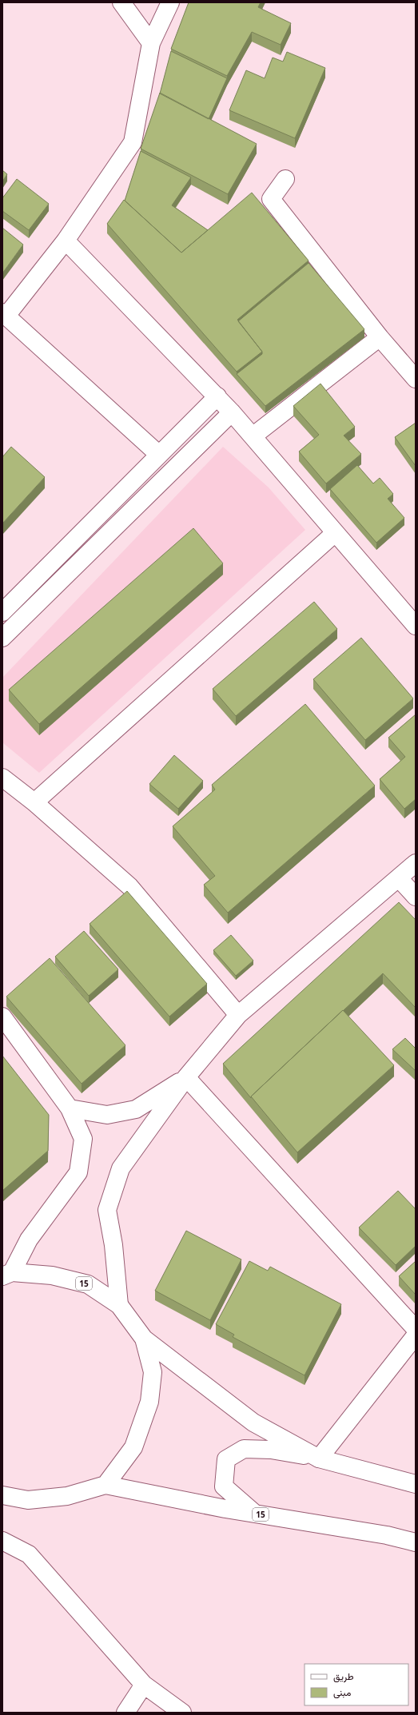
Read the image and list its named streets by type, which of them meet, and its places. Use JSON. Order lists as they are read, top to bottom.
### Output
{
  "streets": {
    "main road": ["15"]
  },
  "legend": ["طريق", "مبنى"]
}
